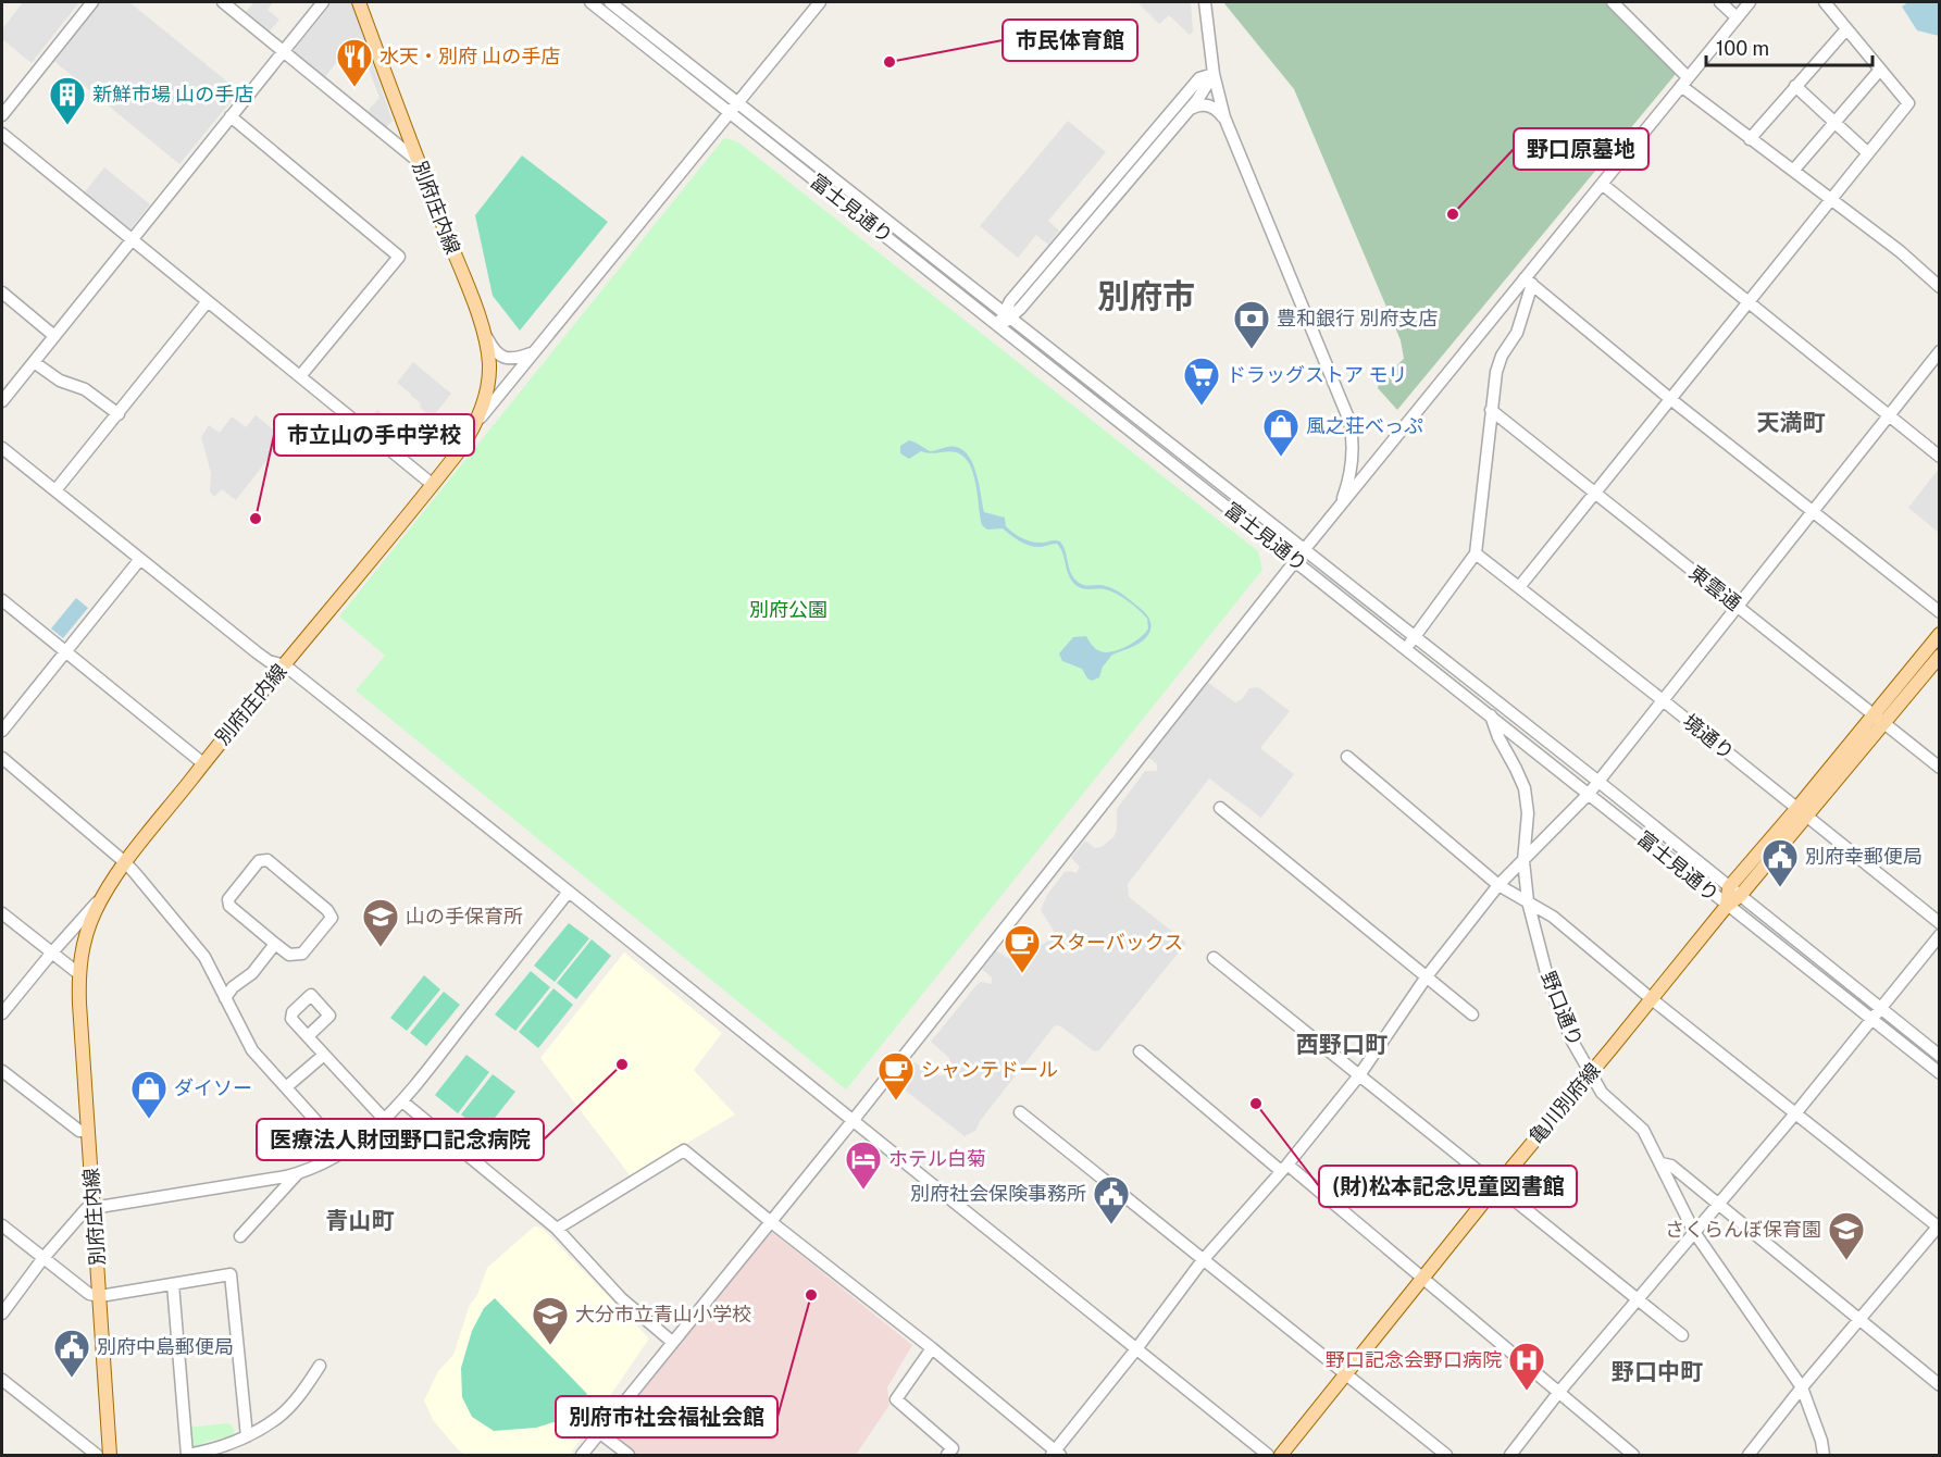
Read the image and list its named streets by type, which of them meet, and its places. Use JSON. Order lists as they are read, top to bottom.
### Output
{
  "streets": {
    "main road": ["別府庄内線", "亀川別府線"],
    "street": [
      "富士見通り",
      "東雲通",
      "境通り",
      "野口通り"
    ]
  },
  "crossings": [
    ["富士見通り", "野口通り"],
    ["富士見通り", "亀川別府線"],
    ["東雲通", "亀川別府線"],
    ["境通り", "亀川別府線"],
    ["野口通り", "亀川別府線"]
  ],
  "districts": [
    "別府市",
    "天満町",
    "西野口町",
    "青山町",
    "野口中町"
  ],
  "parks": ["別府公園"],
  "places": {
    "other": [
      "市民体育館",
      "野口原墓地",
      "市立山の手中学校",
      "医療法人財団野口記念病院",
      "(財)松本記念児童図書館",
      "別府市社会福祉会館"
    ],
    "restaurant": ["水天・別府 山の手店"],
    "building": ["新鮮市場 山の手店"],
    "bank": ["豊和銀行 別府支店"],
    "supermarket": ["ドラッグストア モリ"],
    "shop": ["風之荘べっぷ", "ダイソー"],
    "public building": ["別府幸郵便局", "別府社会保険事務所", "別府中島郵便局"],
    "school or university": ["山の手保育所", "さくらんぼ保育園", "大分市立青山小学校"],
    "cafe": ["スターバックス", "シャンテドール"],
    "hotel": ["ホテル白菊"],
    "hospital": ["野口記念会野口病院"]
  },
  "scale_bar": "100 m"
}
